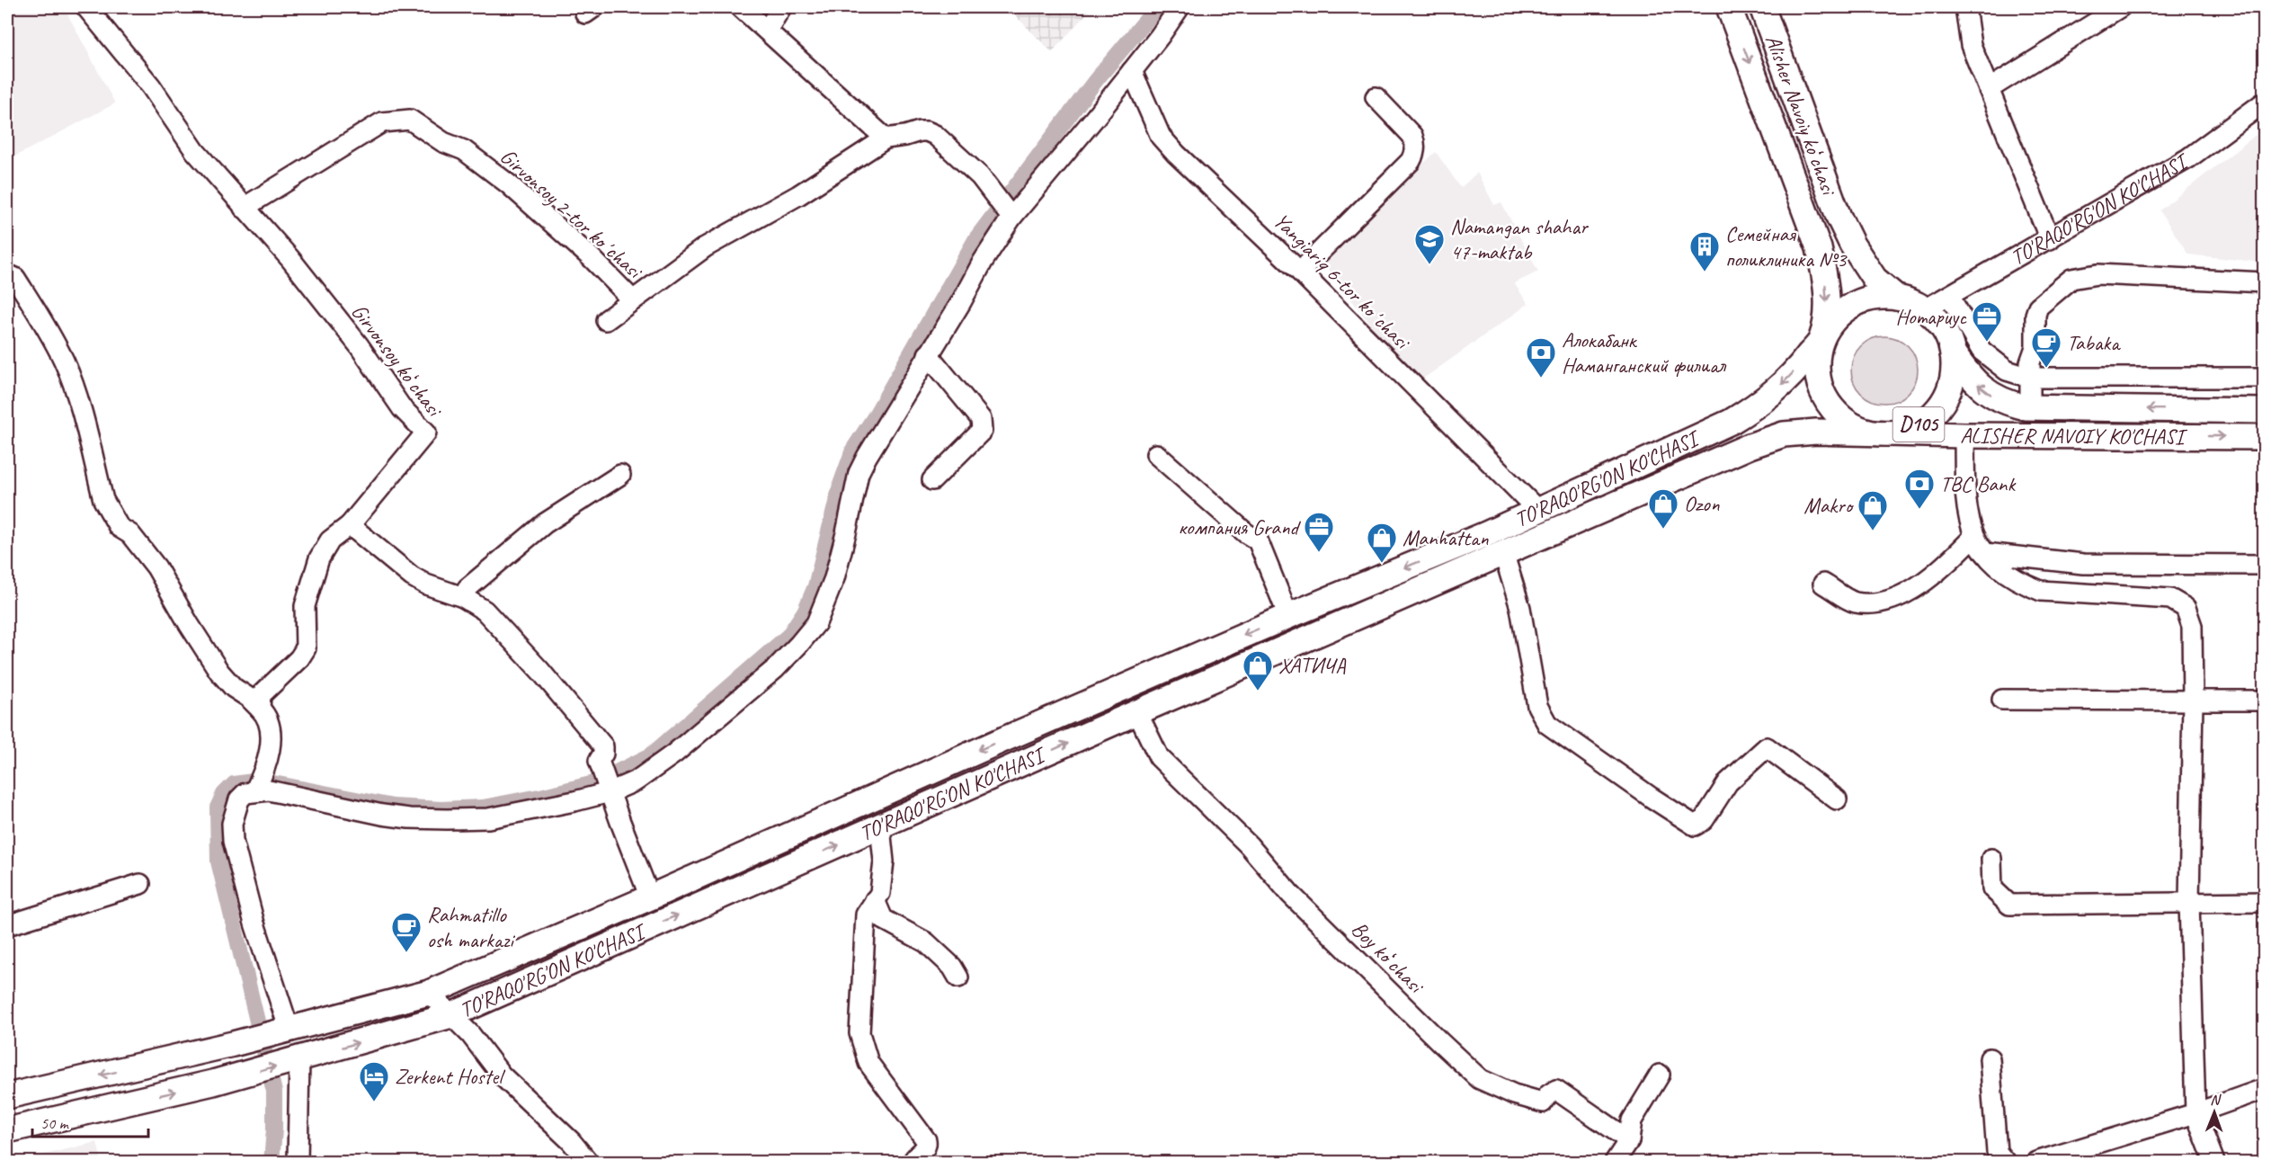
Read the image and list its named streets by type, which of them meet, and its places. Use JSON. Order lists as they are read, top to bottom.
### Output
{
  "streets": {
    "main road": [
      "Alisher Navoiy koʻchasi",
      "TO'RAQO'RG'ON KO'CHASI",
      "D105",
      "ALISHER NAVOIY KO'CHASI"
    ],
    "street": [
      "Girvonsoy 2-tor koʼchasi",
      "Yangiаriq 6-tor koʼchasi",
      "Girvonsoy koʻchasi",
      "Boy koʻchasi"
    ]
  },
  "crossings": [
    ["Alisher Navoiy koʻchasi", "TO'RAQO'RG'ON KO'CHASI"],
    ["Alisher Navoiy koʻchasi", "D105"],
    ["Alisher Navoiy koʻchasi", "ALISHER NAVOIY KO'CHASI"],
    ["TO'RAQO'RG'ON KO'CHASI", "Yangiаriq 6-tor koʼchasi"],
    ["TO'RAQO'RG'ON KO'CHASI", "D105"],
    ["TO'RAQO'RG'ON KO'CHASI", "ALISHER NAVOIY KO'CHASI"],
    ["TO'RAQO'RG'ON KO'CHASI", "Boy koʻchasi"],
    ["Girvonsoy 2-tor koʼchasi", "Girvonsoy koʻchasi"],
    ["D105", "ALISHER NAVOIY KO'CHASI"]
  ],
  "places": {
    "school or university": ["Namangan shahar 47-maktab"],
    "building": ["Семейная поликлиника №3"],
    "office": ["Нотариус", "компания Grand"],
    "cafe": ["Tabaka", "Rahmatillo osh markazi"],
    "bank": ["Алокабанк Наманганский филиал", "TBC Bank"],
    "shop": [
      "Ozon",
      "Makro",
      "Manhattan",
      "ХАТИЧА"
    ],
    "hotel": ["Zerkent Hostel"]
  },
  "scale_bar": "50 m",
  "north": "top"
}
